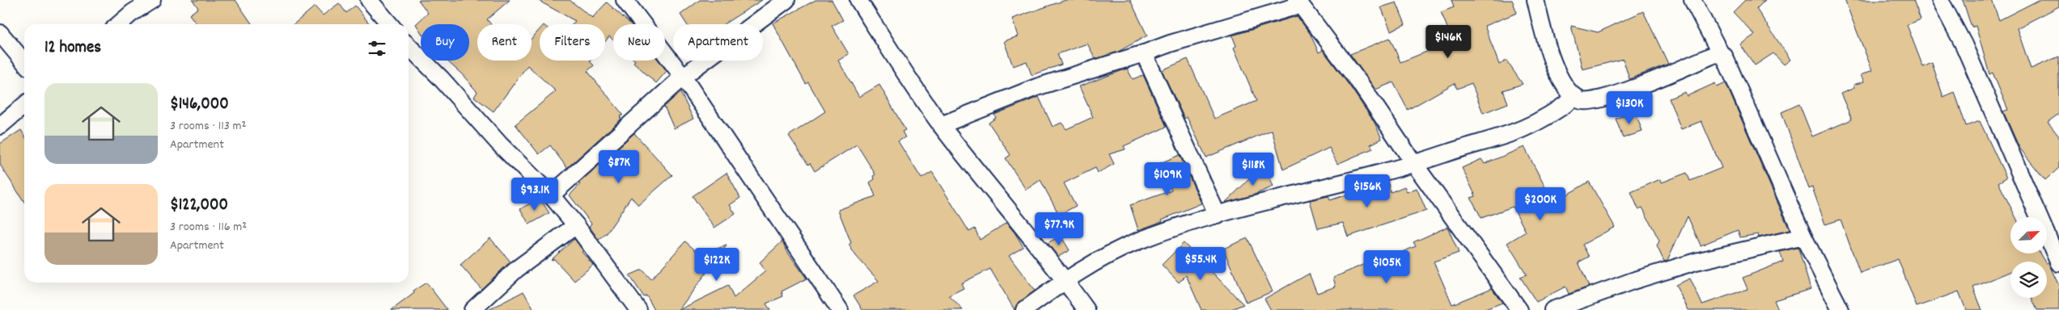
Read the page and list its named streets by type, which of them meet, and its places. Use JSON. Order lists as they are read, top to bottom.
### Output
{
  "north": "top right",
  "page": {
    "chip": [
      "Buy",
      "Rent",
      "Filters",
      "New",
      "Apartment"
    ],
    "heading": "12 homes",
    "price": [
      "$146K",
      "$130K",
      "$87K",
      "$118K",
      "$109K",
      "$156K",
      "$93.1K",
      "$200K",
      "$77.9K",
      "$55.4K",
      "$122K",
      "$105K"
    ],
    "list": [
      {
        "name": "$146,000",
        "note": "3 rooms · 113 m² · Apartment"
      },
      {
        "name": "$122,000",
        "note": "3 rooms · 116 m² · Apartment"
      }
    ]
  }
}
